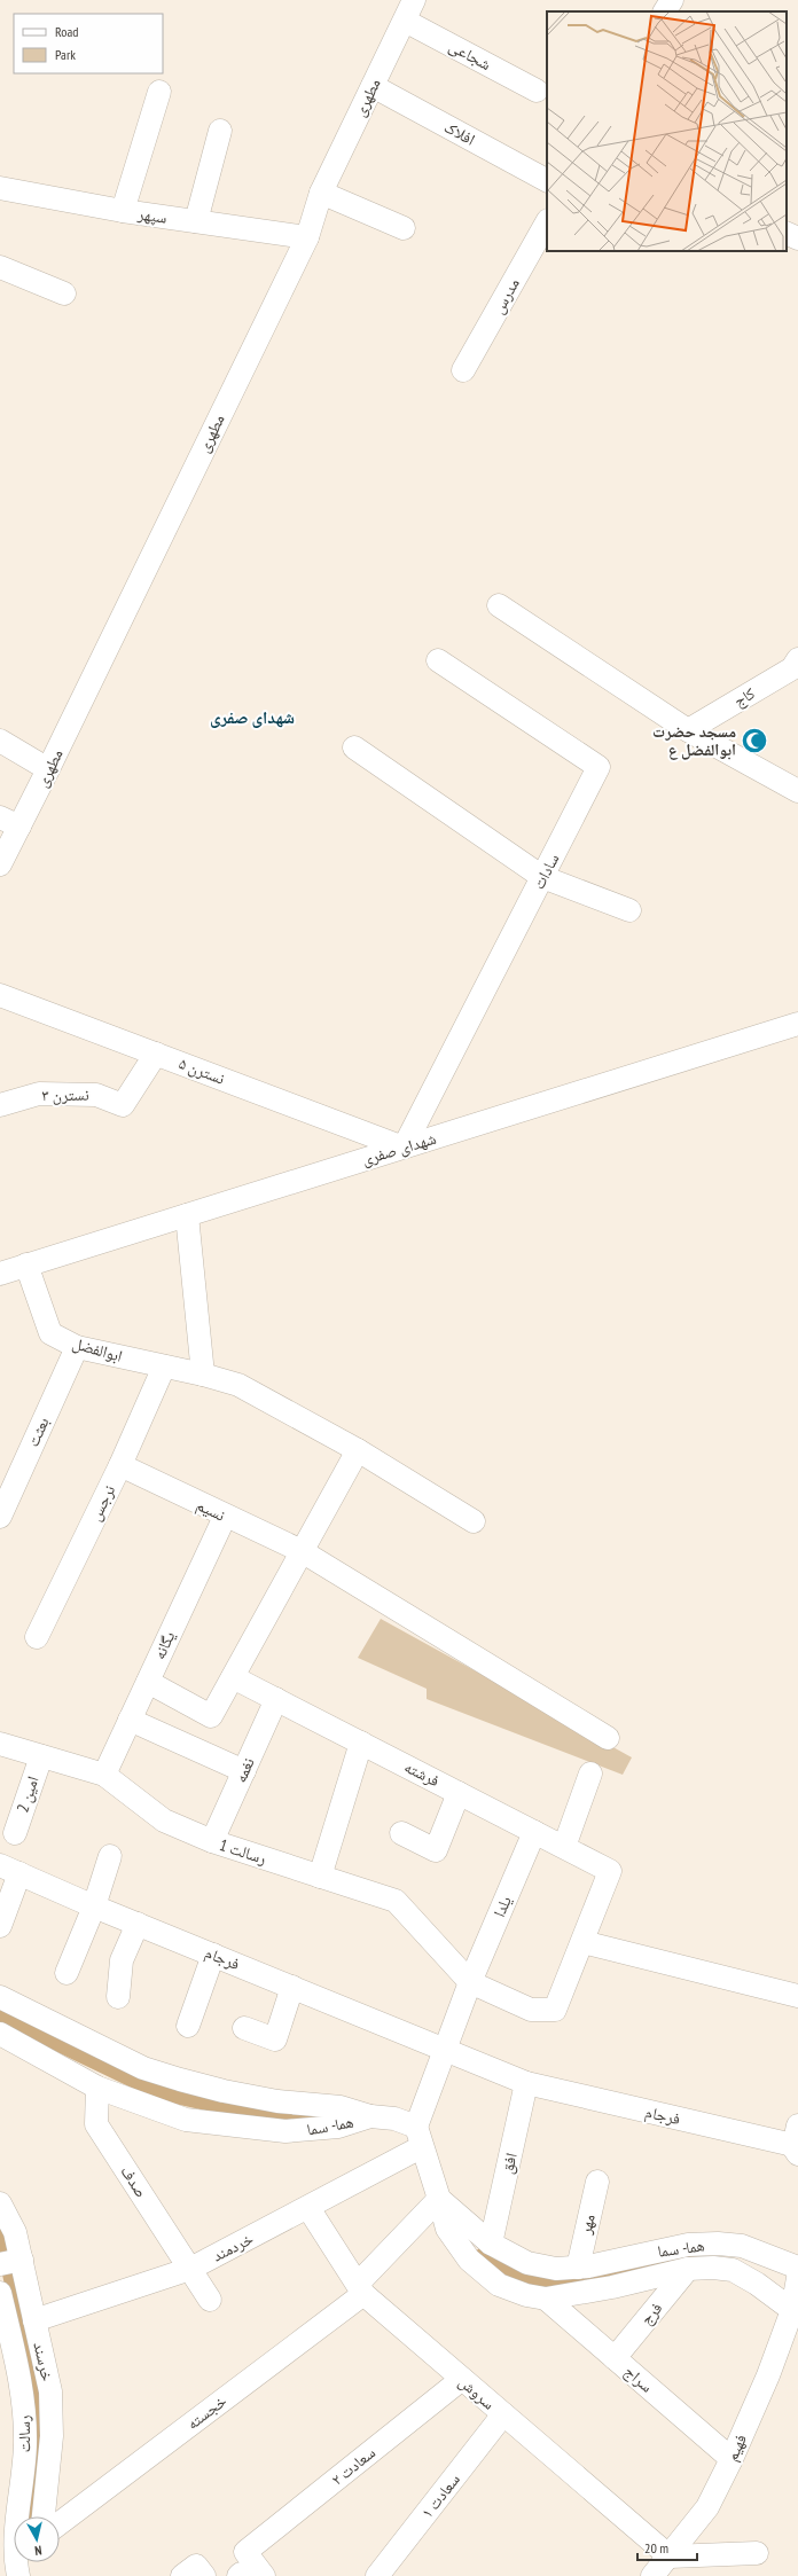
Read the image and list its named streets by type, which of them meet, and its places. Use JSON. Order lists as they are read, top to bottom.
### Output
{
  "streets": {
    "street": [
      "شجاعی",
      "مطهری",
      "افلاک",
      "سپهر",
      "مدرس",
      "کاج",
      "سادات",
      "نسترن ۵",
      "نسترن ۳",
      "شهدای صفری",
      "ابوالفضل",
      "بعثت",
      "نرجس",
      "نسیم",
      "یگانه",
      "نغمه",
      "فرشته",
      "امین 2",
      "رسالت 1",
      "یلدا",
      "فرجام",
      "هما- سما",
      "افق",
      "صدف",
      "مهر",
      "خردمند",
      "فرج",
      "خرسند",
      "سراج",
      "سروش",
      "خجسته",
      "رسالت",
      "فهیم",
      "سعادت ۲",
      "سعادت ۱"
    ]
  },
  "crossings": [
    ["شجاعی", "مطهری"],
    ["مطهری", "افلاک"],
    ["مطهری", "سپهر"],
    ["سادات", "نسترن ۵"],
    ["سادات", "شهدای صفری"],
    ["نسترن ۵", "نسترن ۳"],
    ["نسترن ۵", "شهدای صفری"],
    ["شهدای صفری", "ابوالفضل"],
    ["ابوالفضل", "بعثت"],
    ["ابوالفضل", "نرجس"],
    ["نرجس", "نسیم"],
    ["نسیم", "یگانه"],
    ["یگانه", "رسالت 1"],
    ["نغمه", "فرشته"],
    ["نغمه", "رسالت 1"],
    ["فرشته", "یلدا"],
    ["امین 2", "رسالت 1"],
    ["رسالت 1", "یلدا"],
    ["یلدا", "فرجام"],
    ["یلدا", "هما- سما"],
    ["یلدا", "خردمند"],
    ["فرجام", "افق"],
    ["هما- سما", "افق"],
    ["هما- سما", "صدف"],
    ["هما- سما", "مهر"],
    ["هما- سما", "خردمند"],
    ["هما- سما", "خجسته"],
    ["صدف", "خردمند"],
    ["خردمند", "خرسند"],
    ["خردمند", "سروش"],
    ["فرج", "سراج"],
    ["سراج", "فهیم"],
    ["سروش", "خجسته"],
    ["سروش", "فهیم"],
    ["سروش", "سعادت ۲"],
    ["سروش", "سعادت ۱"]
  ],
  "districts": ["شهدای صفری"],
  "places": {
    "mosque": ["مسجد حضرت ابوالفضل ع"]
  },
  "legend": ["Road", "Park"],
  "scale_bar": "20 m",
  "north": "bottom"
}
